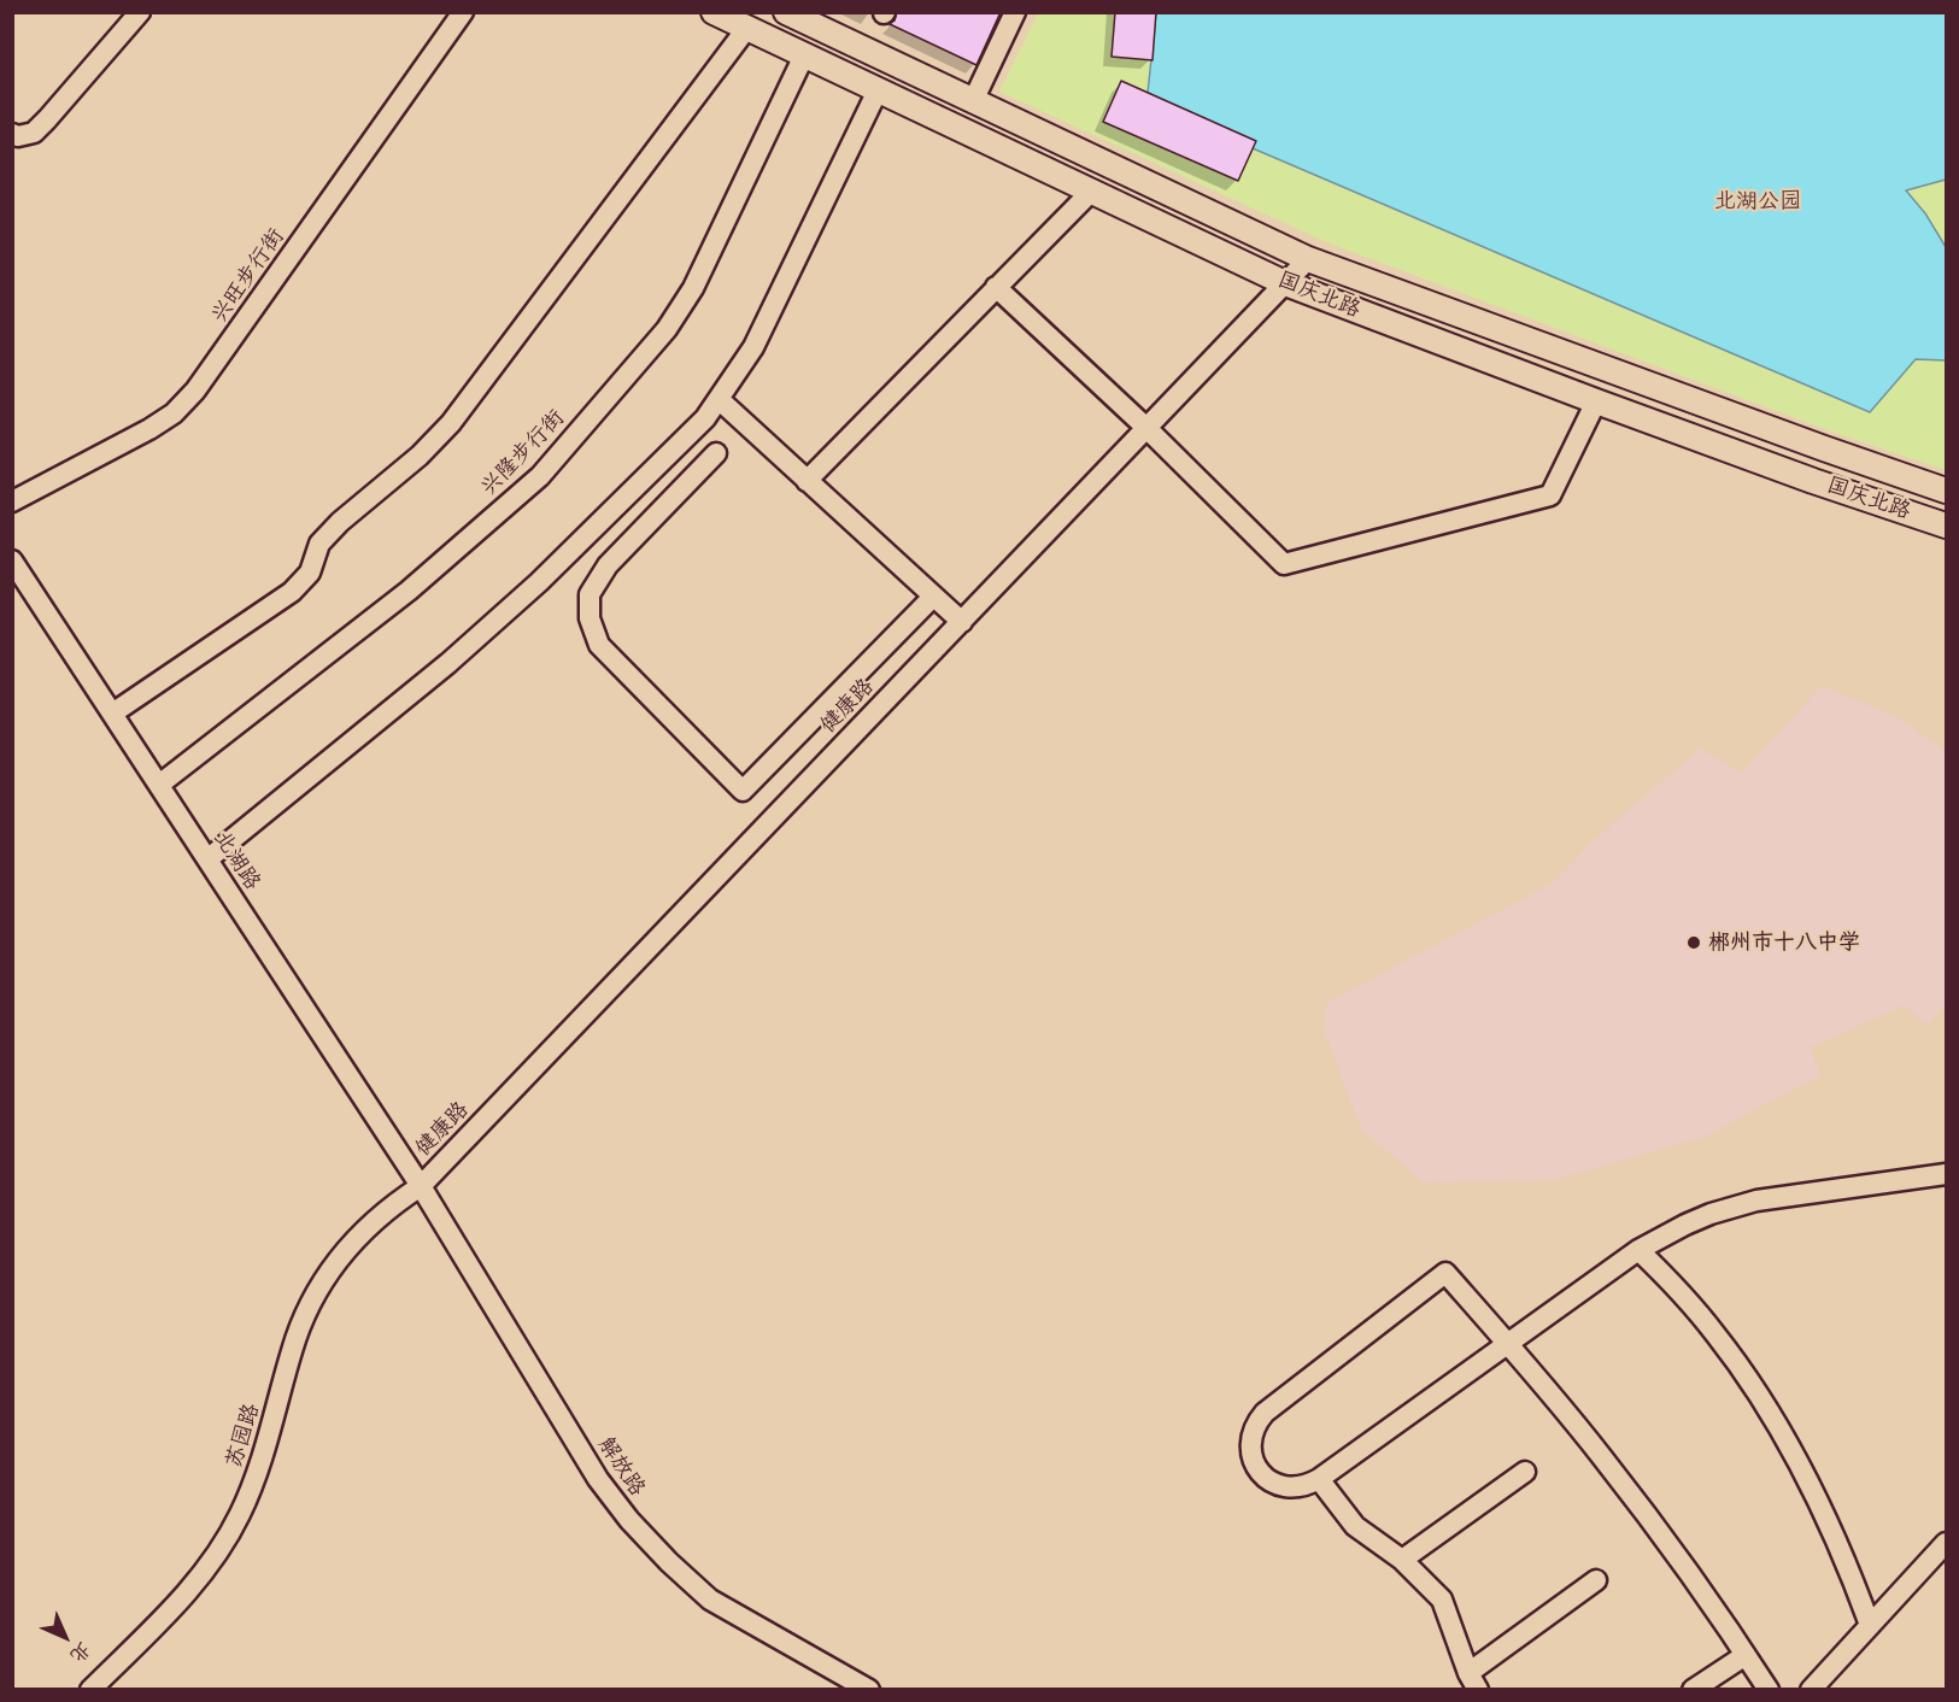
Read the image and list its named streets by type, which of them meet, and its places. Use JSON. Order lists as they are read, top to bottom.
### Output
{
  "streets": {
    "main road": ["国庆北路"],
    "street": [
      "兴旺步行街",
      "兴隆步行街",
      "健康路",
      "北湖路",
      "苏园路",
      "解放路"
    ]
  },
  "crossings": [
    ["国庆北路", "兴隆步行街"],
    ["国庆北路", "健康路"],
    ["兴隆步行街", "北湖路"],
    ["健康路", "北湖路"],
    ["健康路", "苏园路"],
    ["健康路", "解放路"],
    ["北湖路", "苏园路"],
    ["北湖路", "解放路"],
    ["苏园路", "解放路"]
  ],
  "parks": ["北湖公园"],
  "places": ["郴州市十八中学"],
  "north": "bottom right"
}
